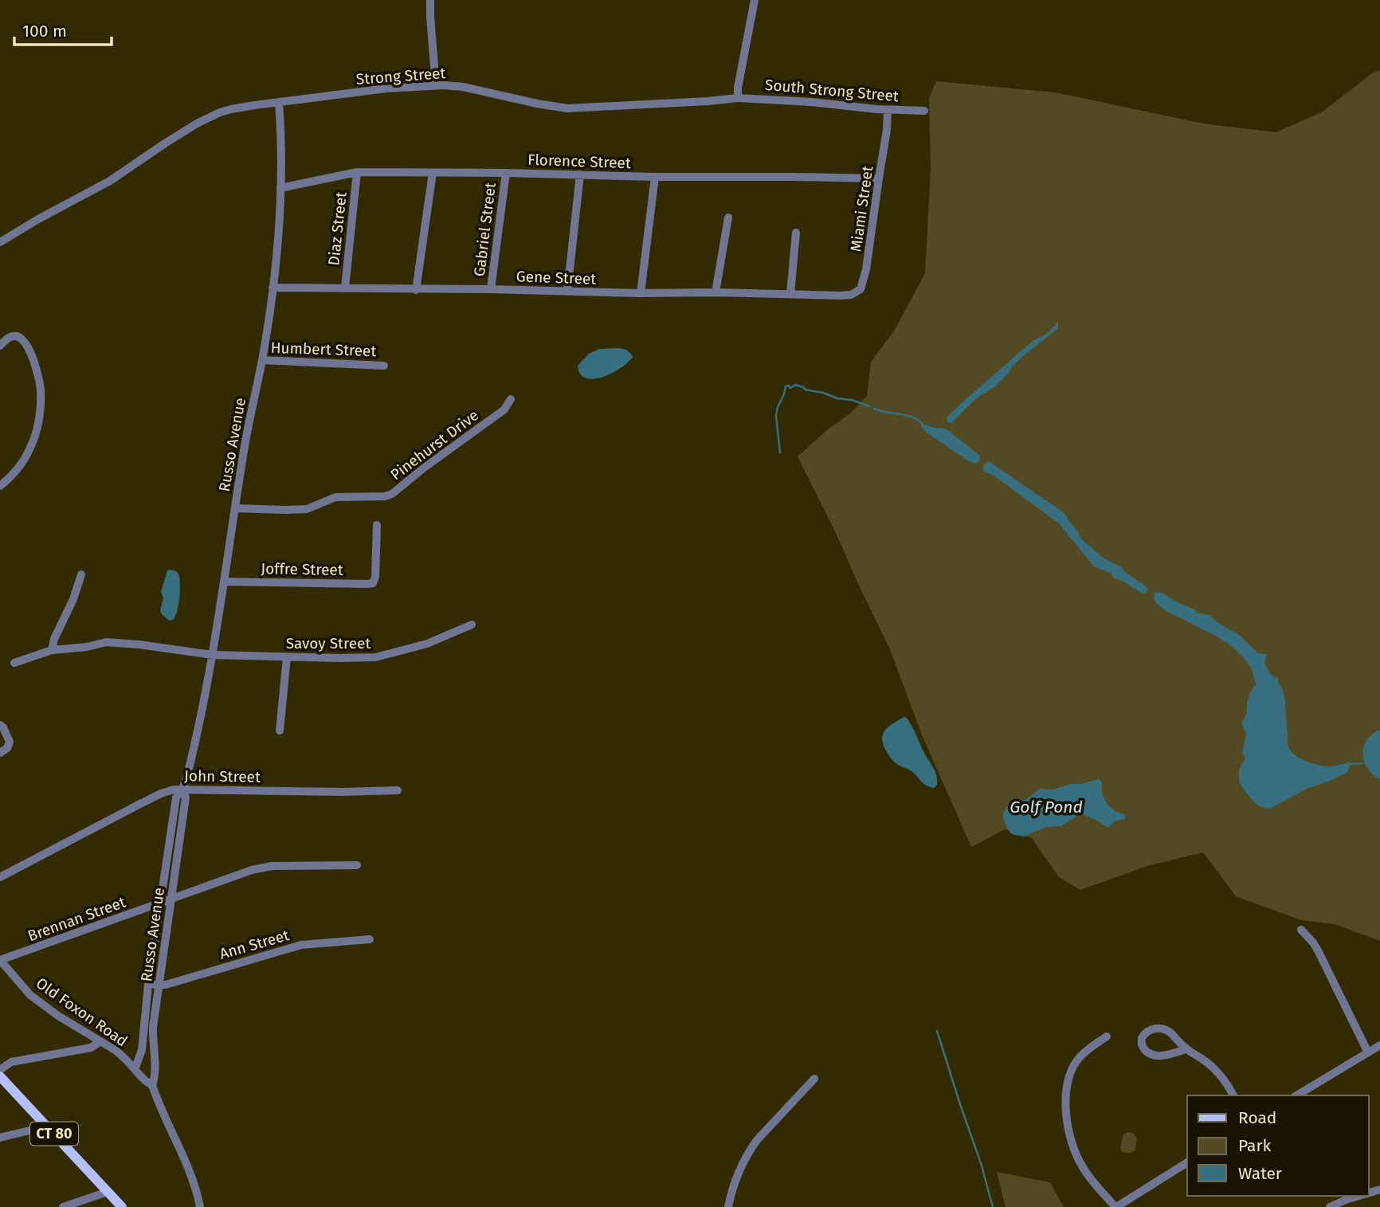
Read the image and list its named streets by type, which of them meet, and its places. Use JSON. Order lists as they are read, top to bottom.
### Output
{
  "streets": {
    "main road": ["CT 80"],
    "street": [
      "Strong Street",
      "South Strong Street",
      "Florence Street",
      "Miami Street",
      "Diaz Street",
      "Gabriel Street",
      "Gene Street",
      "Humbert Street",
      "Russo Avenue",
      "Pinehurst Drive",
      "Joffre Street",
      "Savoy Street",
      "John Street",
      "Brennan Street",
      "Ann Street",
      "Old Foxon Road"
    ]
  },
  "crossings": [
    ["Strong Street", "South Strong Street"],
    ["Strong Street", "Russo Avenue"],
    ["South Strong Street", "Miami Street"],
    ["Florence Street", "Miami Street"],
    ["Florence Street", "Diaz Street"],
    ["Florence Street", "Gabriel Street"],
    ["Florence Street", "Russo Avenue"],
    ["Miami Street", "Gene Street"],
    ["Diaz Street", "Gene Street"],
    ["Gabriel Street", "Gene Street"],
    ["Gene Street", "Russo Avenue"],
    ["Humbert Street", "Russo Avenue"],
    ["Russo Avenue", "Pinehurst Drive"],
    ["Russo Avenue", "Joffre Street"],
    ["Russo Avenue", "Savoy Street"],
    ["Russo Avenue", "John Street"],
    ["Russo Avenue", "Brennan Street"],
    ["Russo Avenue", "Ann Street"],
    ["Russo Avenue", "Old Foxon Road"],
    ["Brennan Street", "Old Foxon Road"]
  ],
  "water": ["Golf Pond"],
  "legend": ["Road", "Park", "Water"],
  "scale_bar": "100 m"
}
